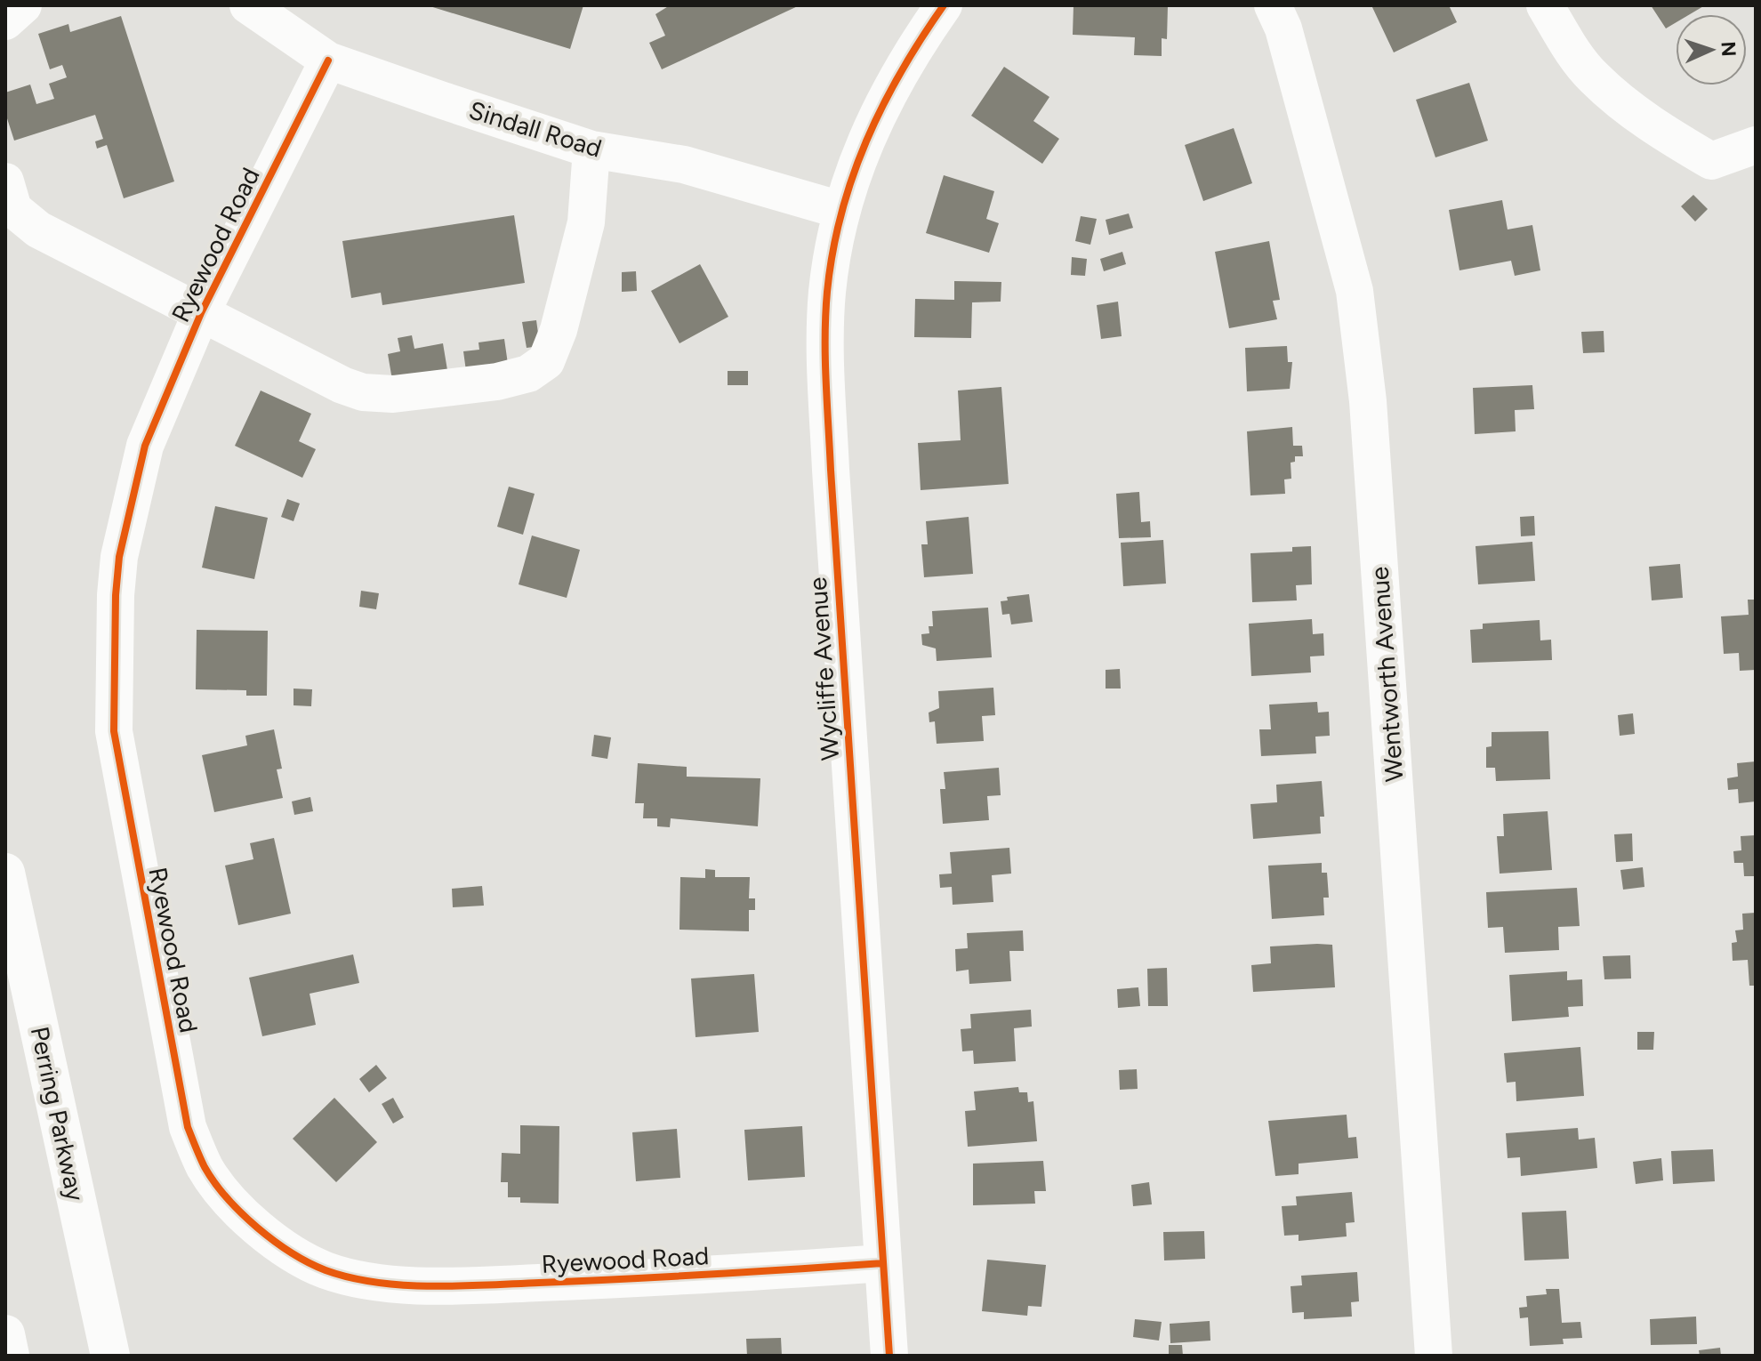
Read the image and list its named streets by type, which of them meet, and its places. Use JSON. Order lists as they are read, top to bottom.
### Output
{
  "streets": {
    "main road": ["Perring Parkway"],
    "street": [
      "Sindall Road",
      "Ryewood Road",
      "Wycliffe Avenue",
      "Wentworth Avenue"
    ]
  },
  "crossings": [
    ["Sindall Road", "Ryewood Road"],
    ["Sindall Road", "Wycliffe Avenue"],
    ["Ryewood Road", "Wycliffe Avenue"]
  ],
  "north": "right"
}
